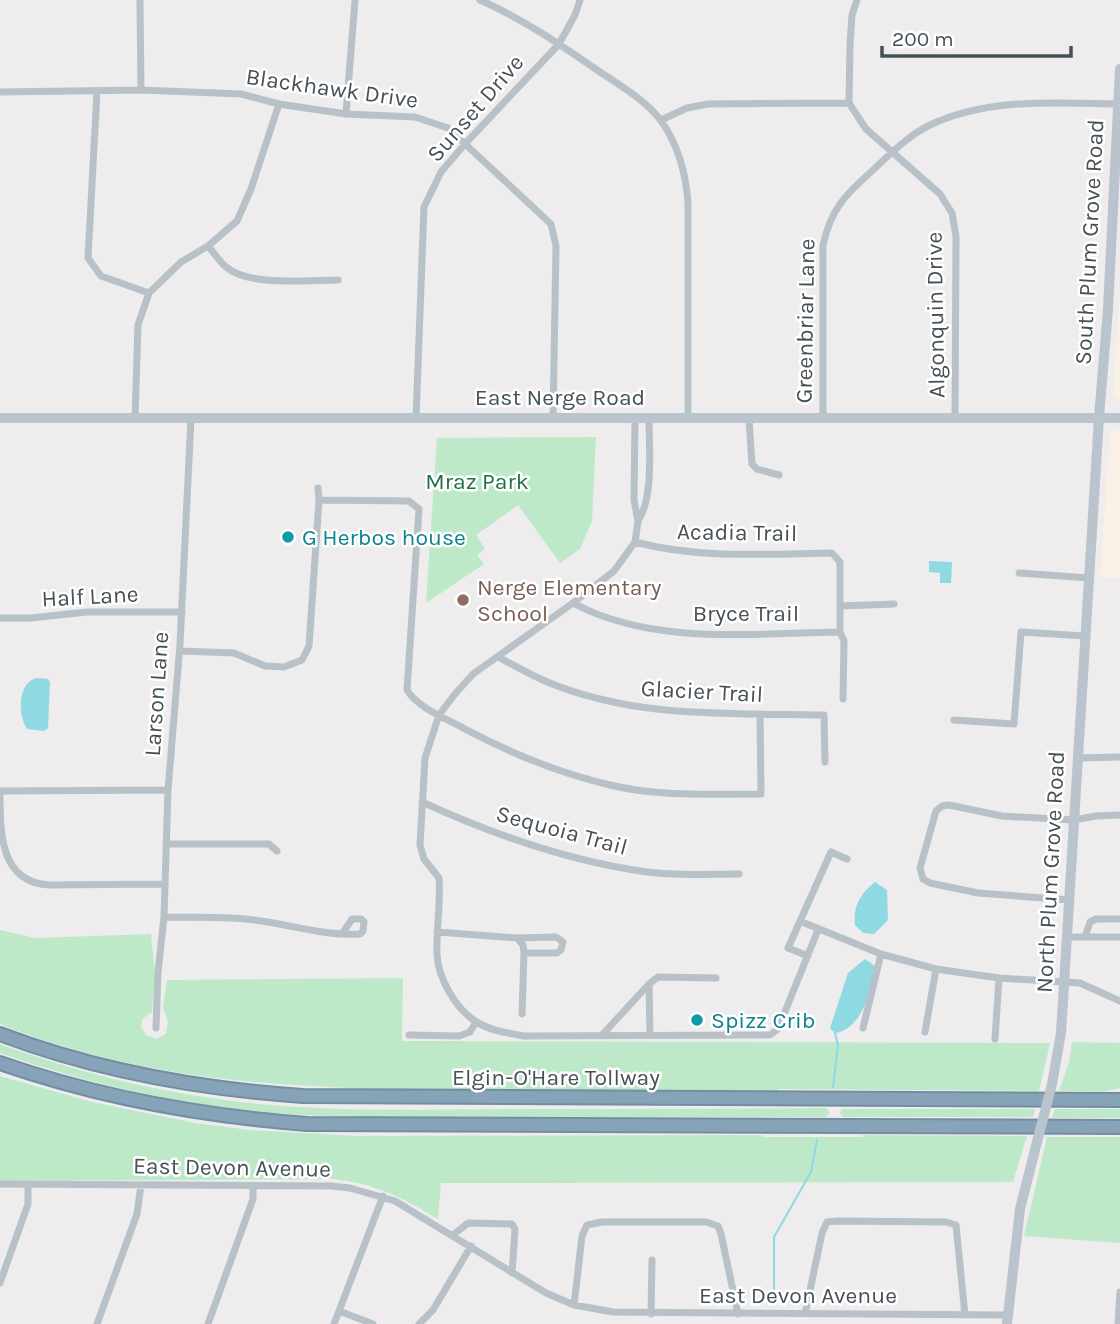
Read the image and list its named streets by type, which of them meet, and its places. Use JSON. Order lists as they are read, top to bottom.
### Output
{
  "streets": {
    "highway": ["Elgin-O'Hare Tollway"],
    "street": [
      "Blackhawk Drive",
      "Sunset Drive",
      "South Plum Grove Road",
      "Algonquin Drive",
      "Greenbriar Lane",
      "East Nerge Road",
      "Acadia Trail",
      "Half Lane",
      "Bryce Trail",
      "Glacier Trail",
      "Larson Lane",
      "Sequoia Trail",
      "North Plum Grove Road",
      "East Devon Avenue"
    ]
  },
  "crossings": [
    ["Blackhawk Drive", "Sunset Drive"],
    ["Blackhawk Drive", "East Nerge Road"],
    ["Sunset Drive", "East Nerge Road"],
    ["South Plum Grove Road", "Greenbriar Lane"],
    ["South Plum Grove Road", "East Nerge Road"],
    ["South Plum Grove Road", "North Plum Grove Road"],
    ["Algonquin Drive", "Greenbriar Lane"],
    ["Algonquin Drive", "East Nerge Road"],
    ["Greenbriar Lane", "East Nerge Road"],
    ["East Nerge Road", "Larson Lane"],
    ["East Nerge Road", "North Plum Grove Road"],
    ["Half Lane", "Larson Lane"],
    ["North Plum Grove Road", "East Devon Avenue"]
  ],
  "parks": ["Mraz Park"],
  "places": ["G Herbos house", "Nerge Elementary School", "Spizz Crib"],
  "scale_bar": "200 m"
}
